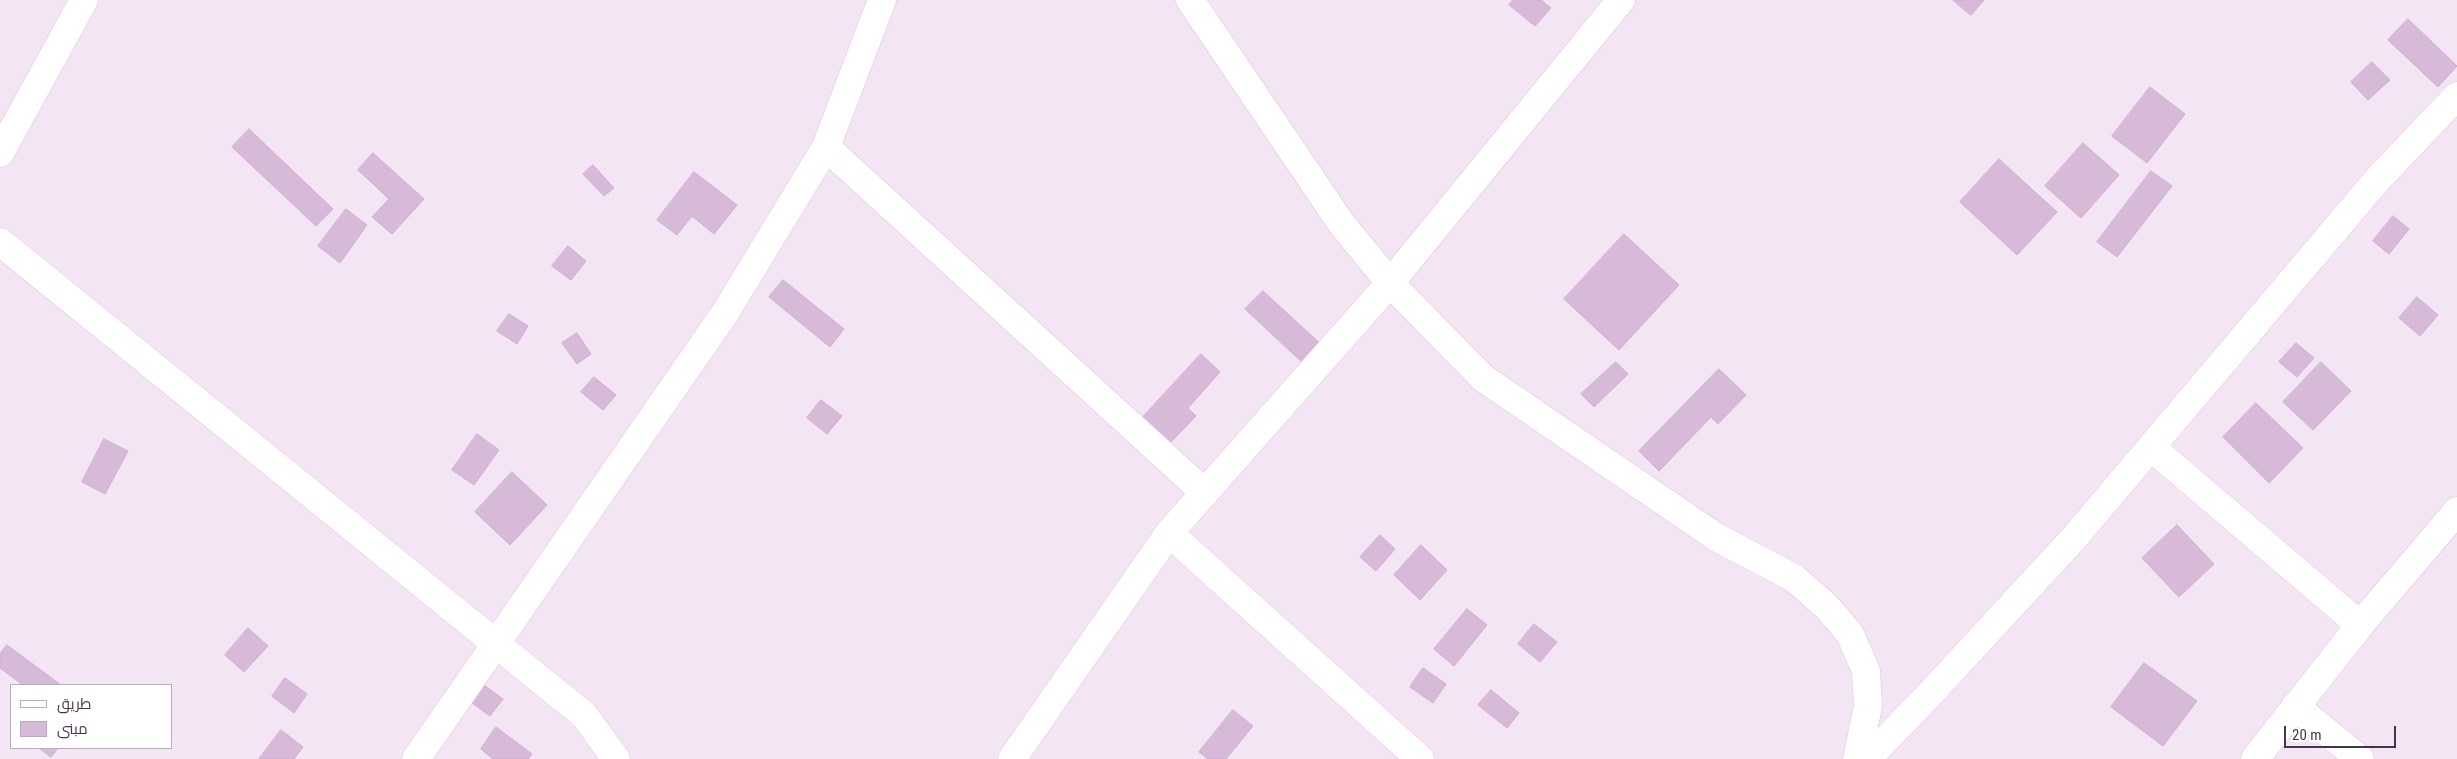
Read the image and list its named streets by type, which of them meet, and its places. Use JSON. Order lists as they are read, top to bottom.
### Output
{
  "legend": ["طريق", "مبنى"],
  "scale_bar": "20 m"
}
